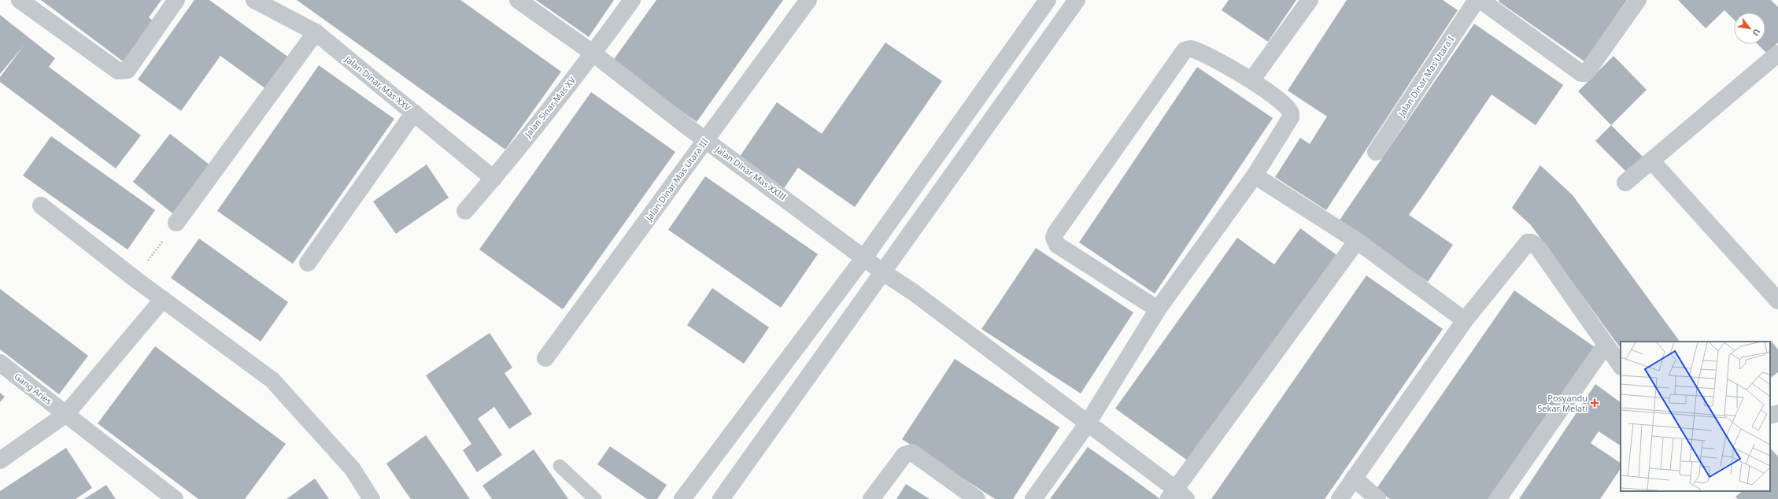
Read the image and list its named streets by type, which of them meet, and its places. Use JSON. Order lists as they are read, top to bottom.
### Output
{
  "streets": {
    "street": [
      "Jalan Dinar Mas Utara I",
      "Jalan Dinar Mas XXV",
      "Jalan Sinar Mas XV",
      "Jalan Dinar Mas XXIII",
      "Jalan Dinar Mas Utara III",
      "Gang Aries"
    ]
  },
  "crossings": [
    ["Jalan Dinar Mas XXV", "Jalan Sinar Mas XV"],
    ["Jalan Sinar Mas XV", "Jalan Dinar Mas XXIII"],
    ["Jalan Dinar Mas XXIII", "Jalan Dinar Mas Utara III"]
  ],
  "places": {
    "health": ["Posyandu Sekar Melati"]
  },
  "north": "bottom right"
}
